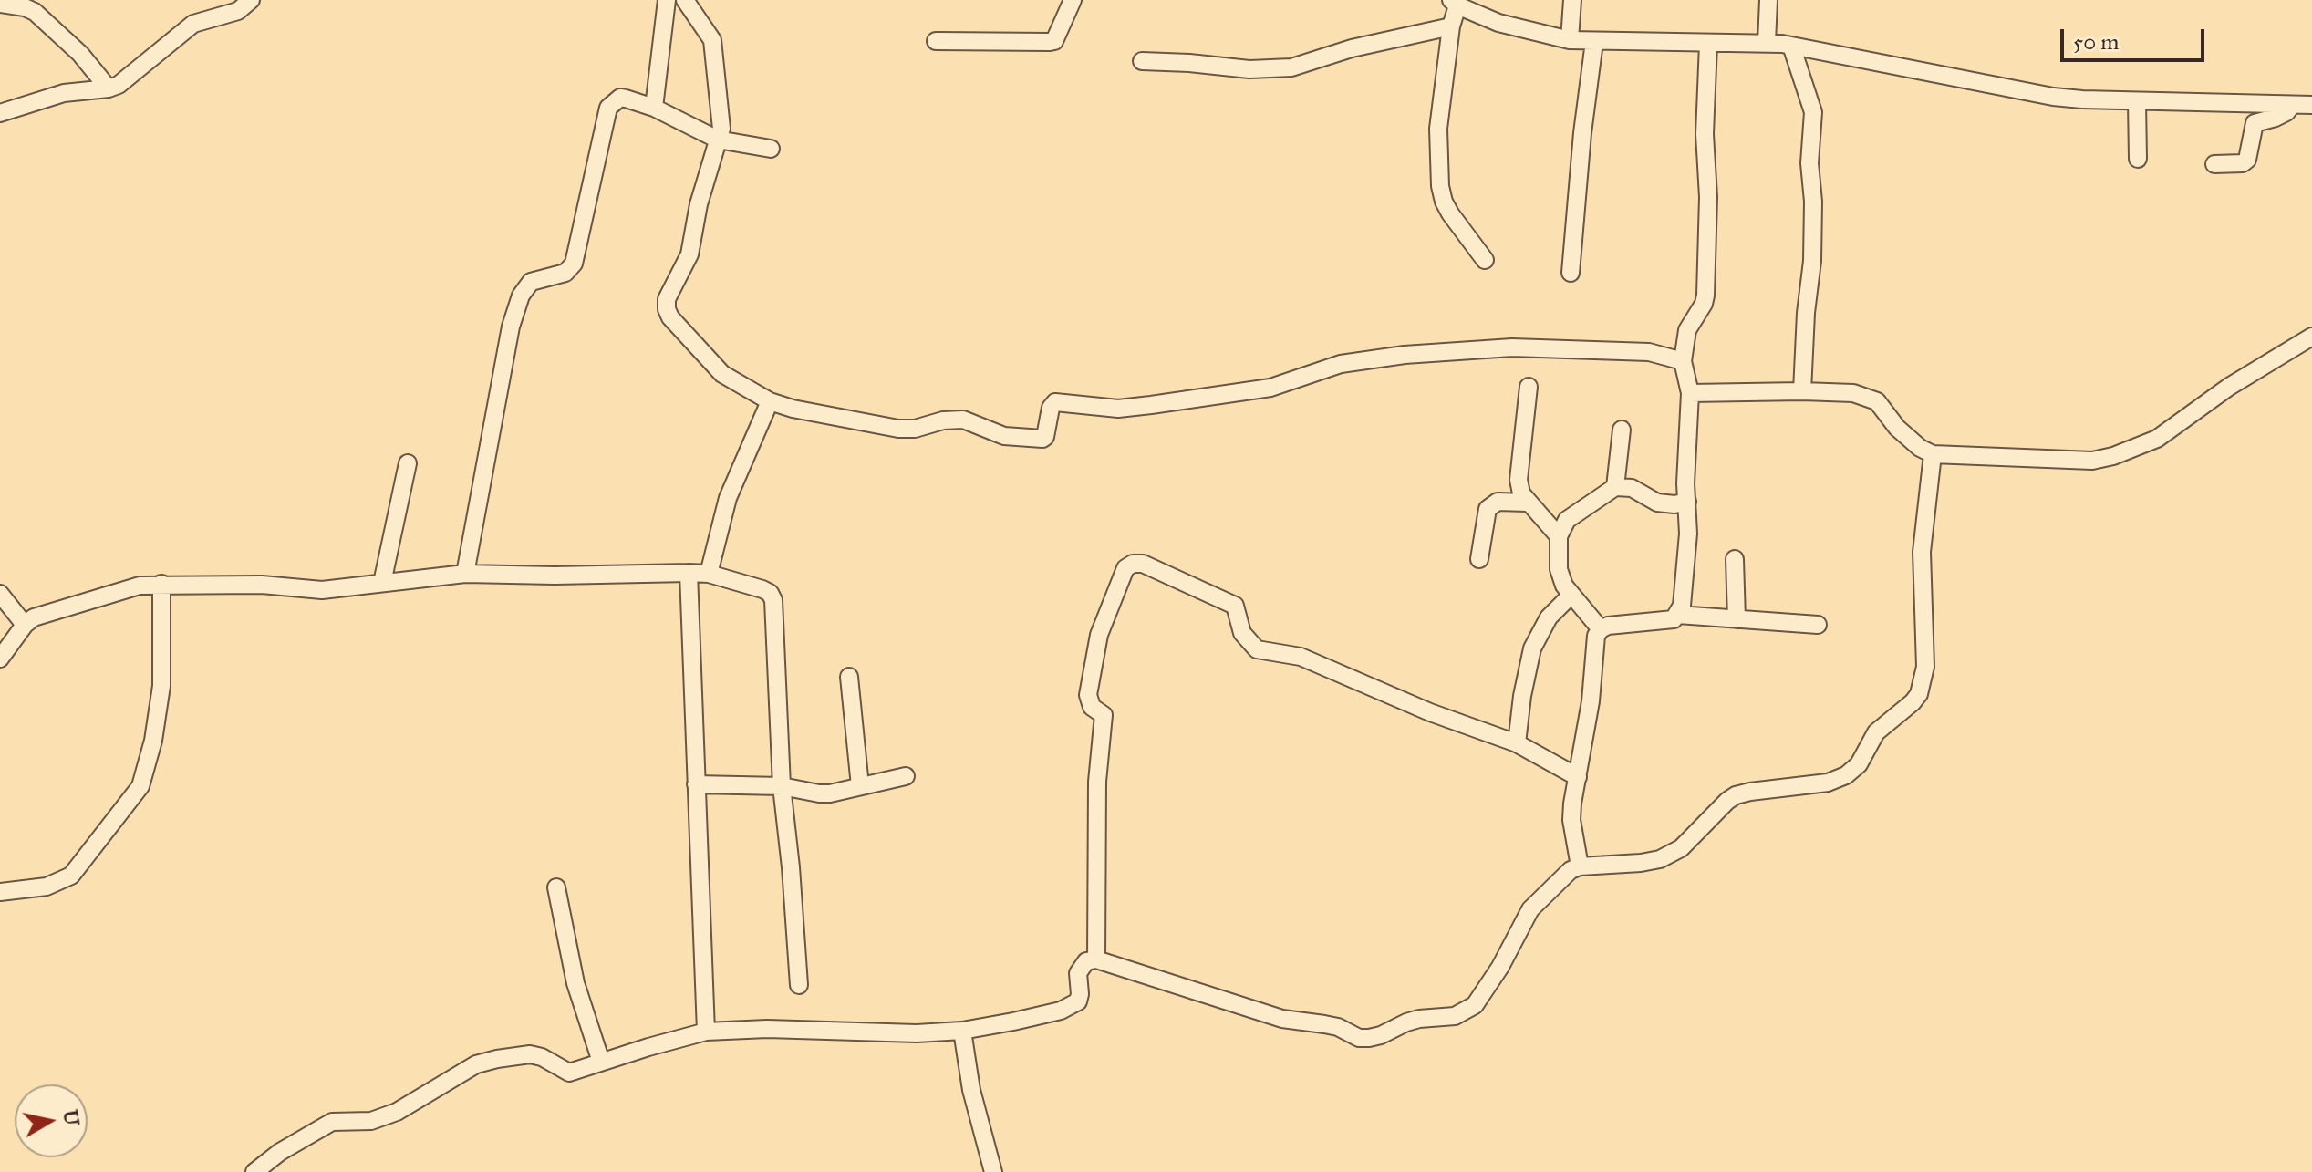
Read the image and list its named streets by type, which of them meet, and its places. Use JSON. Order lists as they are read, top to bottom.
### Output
{
  "scale_bar": "50 m",
  "north": "right"
}
